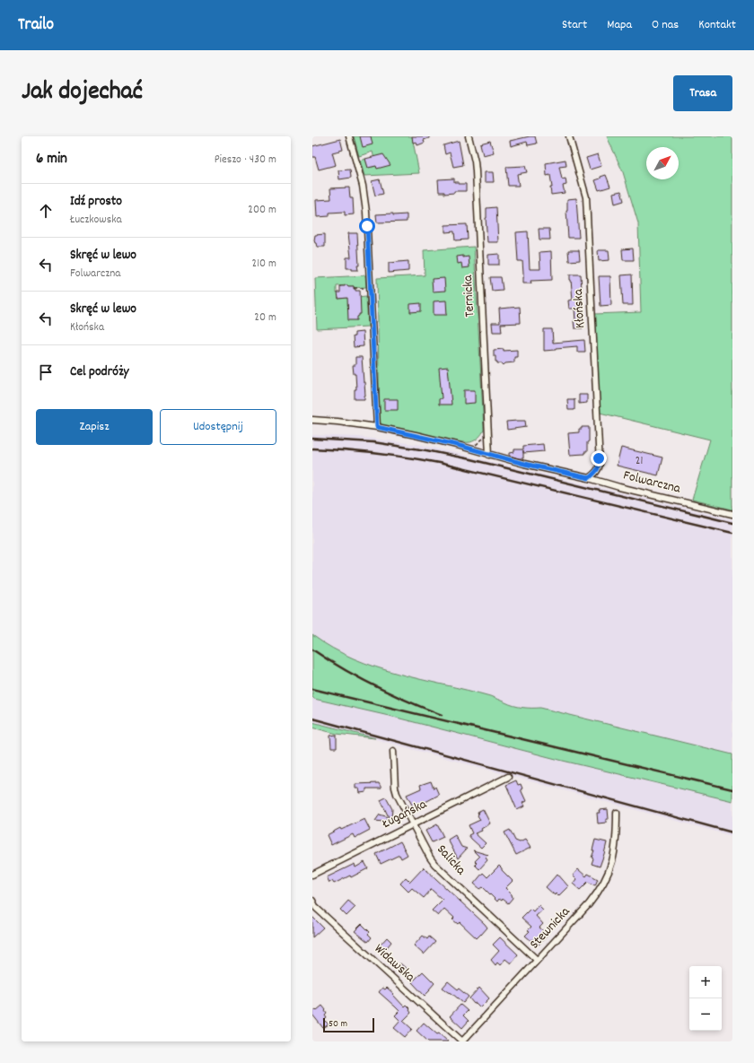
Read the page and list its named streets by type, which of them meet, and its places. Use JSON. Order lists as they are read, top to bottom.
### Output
{
  "streets": {
    "street": [
      "Ternicka",
      "Kłońska",
      "Folwarczna",
      "Ługańska",
      "Salicka",
      "Stewnicka",
      "Widawska"
    ]
  },
  "crossings": [
    ["Ternicka", "Folwarczna"],
    ["Kłońska", "Folwarczna"],
    ["Ługańska", "Salicka"],
    ["Salicka", "Stewnicka"],
    ["Stewnicka", "Widawska"]
  ],
  "house_numbers": ["21"],
  "scale_bar": "50 m",
  "north": "top right",
  "page": {
    "header": "Trailo",
    "nav": [
      "Start",
      "Mapa",
      "O nas",
      "Kontakt"
    ],
    "title": "Jak dojechać",
    "buttons": [
      "Trasa",
      ["Zapisz", "Udostępnij"]
    ],
    "heading": ["6 min", "Pieszo · 430 m"],
    "list": [
      ["Idź prosto", "Łuczkowska", "200 m"],
      ["Skręć w lewo", "Folwarczna", "210 m"],
      ["Skręć w lewo", "Kłońska", "20 m"],
      "Cel podróży"
    ],
    "map_buttons": ["+", "−"],
    "scale": "50 m"
  }
}
